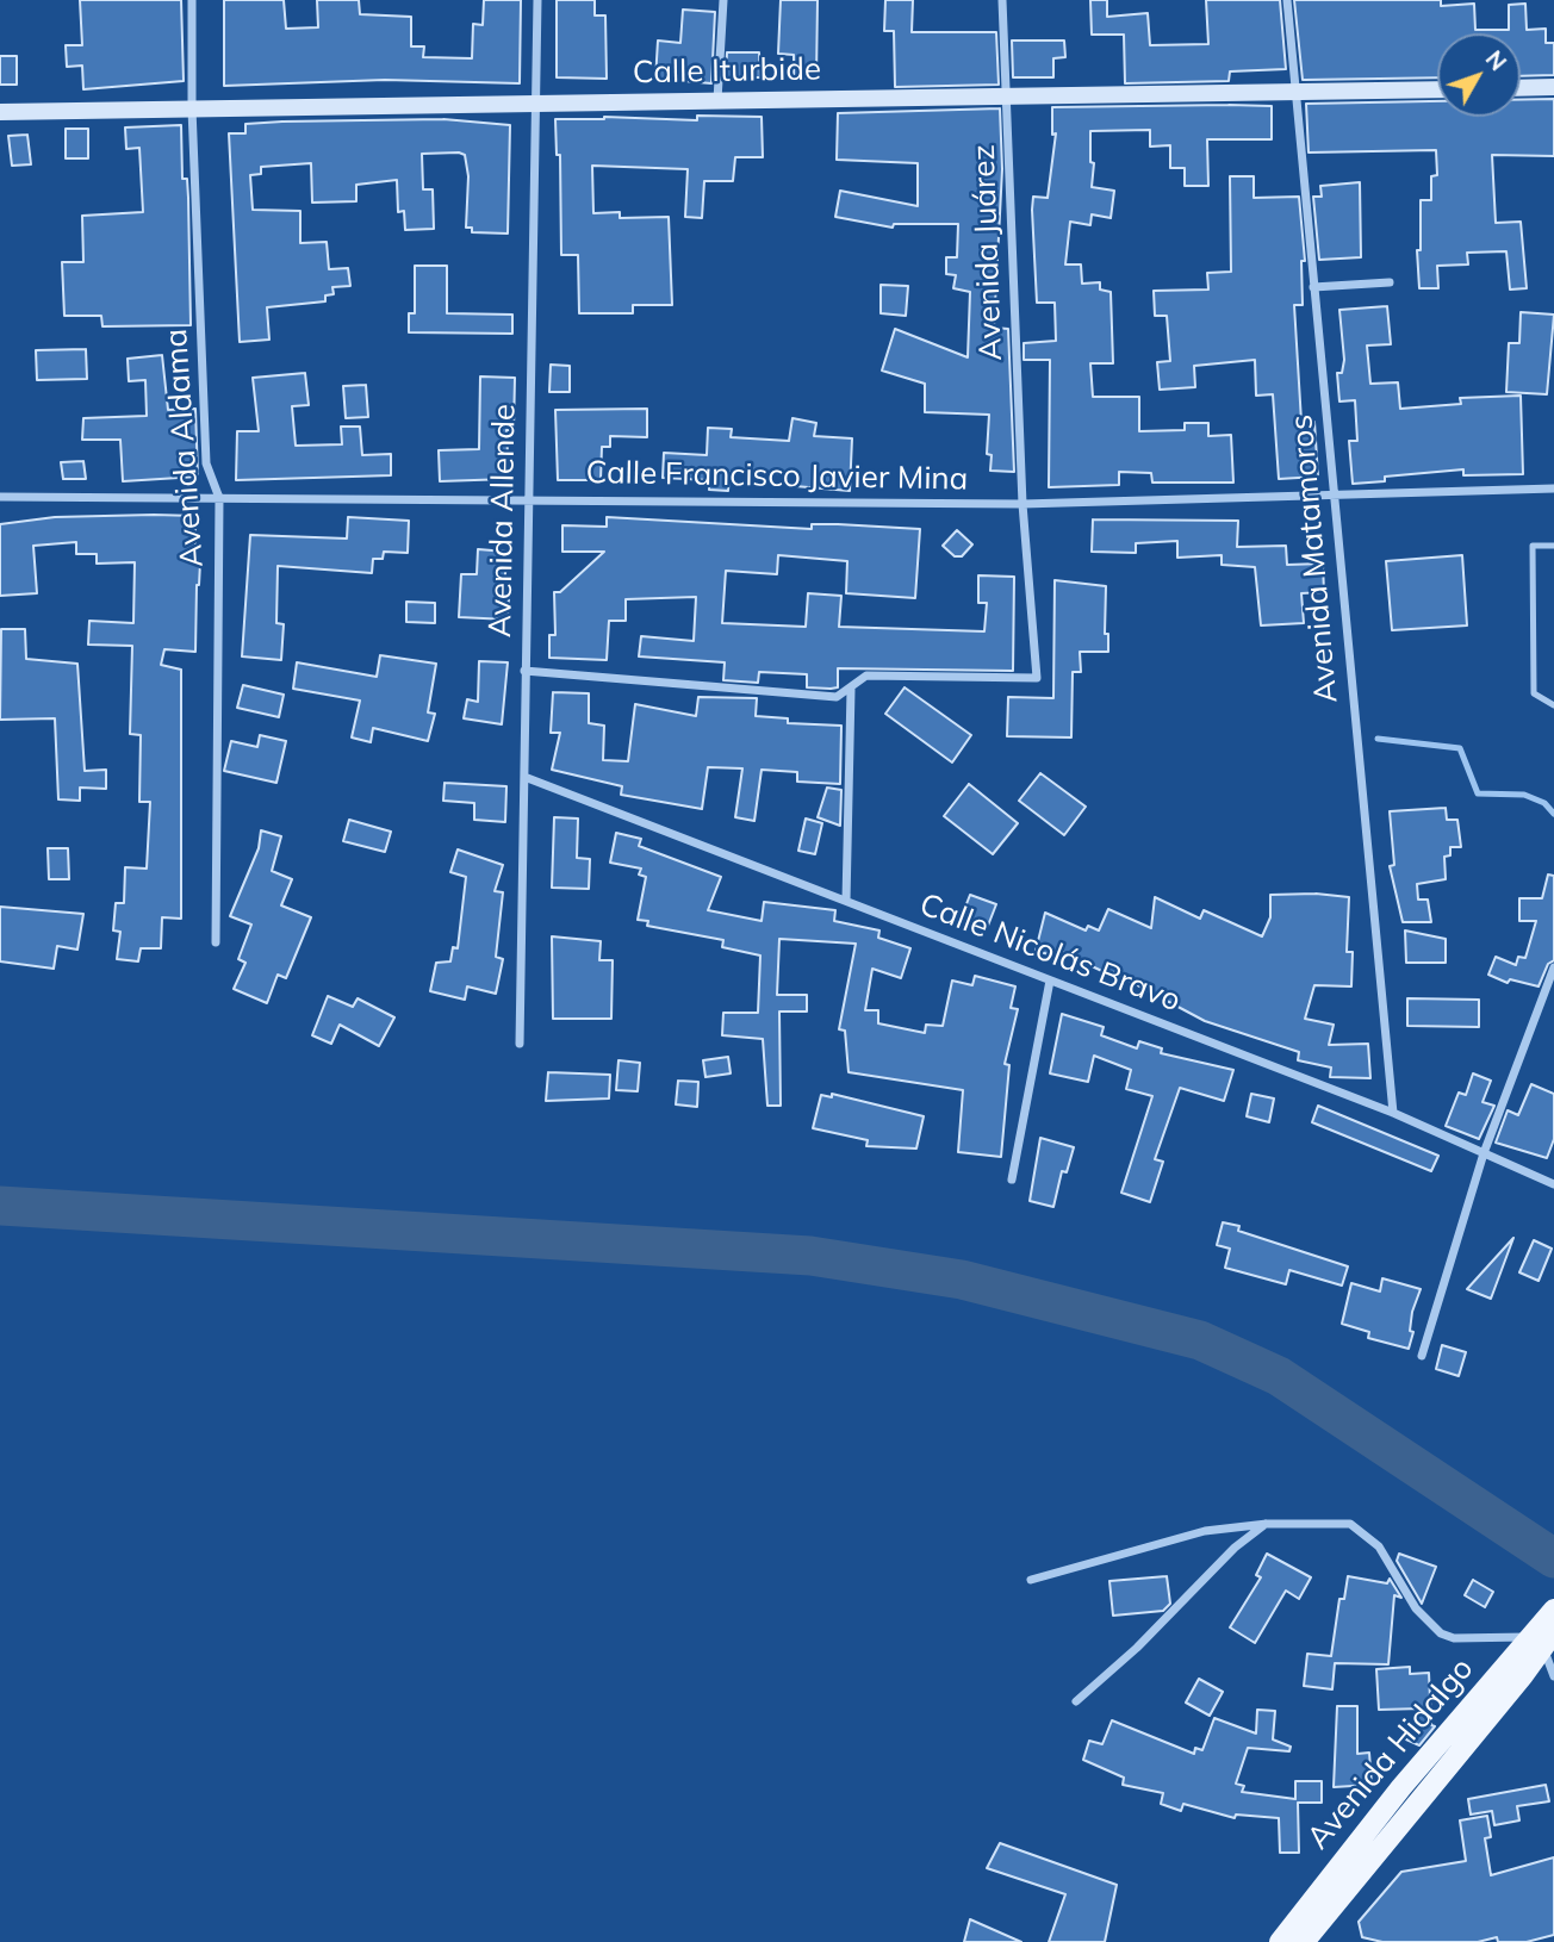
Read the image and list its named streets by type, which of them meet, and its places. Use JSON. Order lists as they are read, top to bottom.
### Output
{
  "streets": {
    "main road": ["Avenida Hidalgo"],
    "street": [
      "Calle Iturbide",
      "Avenida Juárez",
      "Avenida Aldama",
      "Calle Francisco Javier Mina",
      "Avenida Allende",
      "Avenida Matamoros",
      "Calle Nicolás Bravo"
    ]
  },
  "crossings": [
    ["Calle Iturbide", "Avenida Juárez"],
    ["Calle Iturbide", "Avenida Aldama"],
    ["Calle Iturbide", "Avenida Allende"],
    ["Calle Iturbide", "Avenida Matamoros"],
    ["Avenida Juárez", "Calle Francisco Javier Mina"],
    ["Avenida Aldama", "Calle Francisco Javier Mina"],
    ["Calle Francisco Javier Mina", "Avenida Allende"],
    ["Calle Francisco Javier Mina", "Avenida Matamoros"],
    ["Avenida Allende", "Calle Nicolás Bravo"],
    ["Avenida Matamoros", "Calle Nicolás Bravo"]
  ],
  "north": "top right"
}
